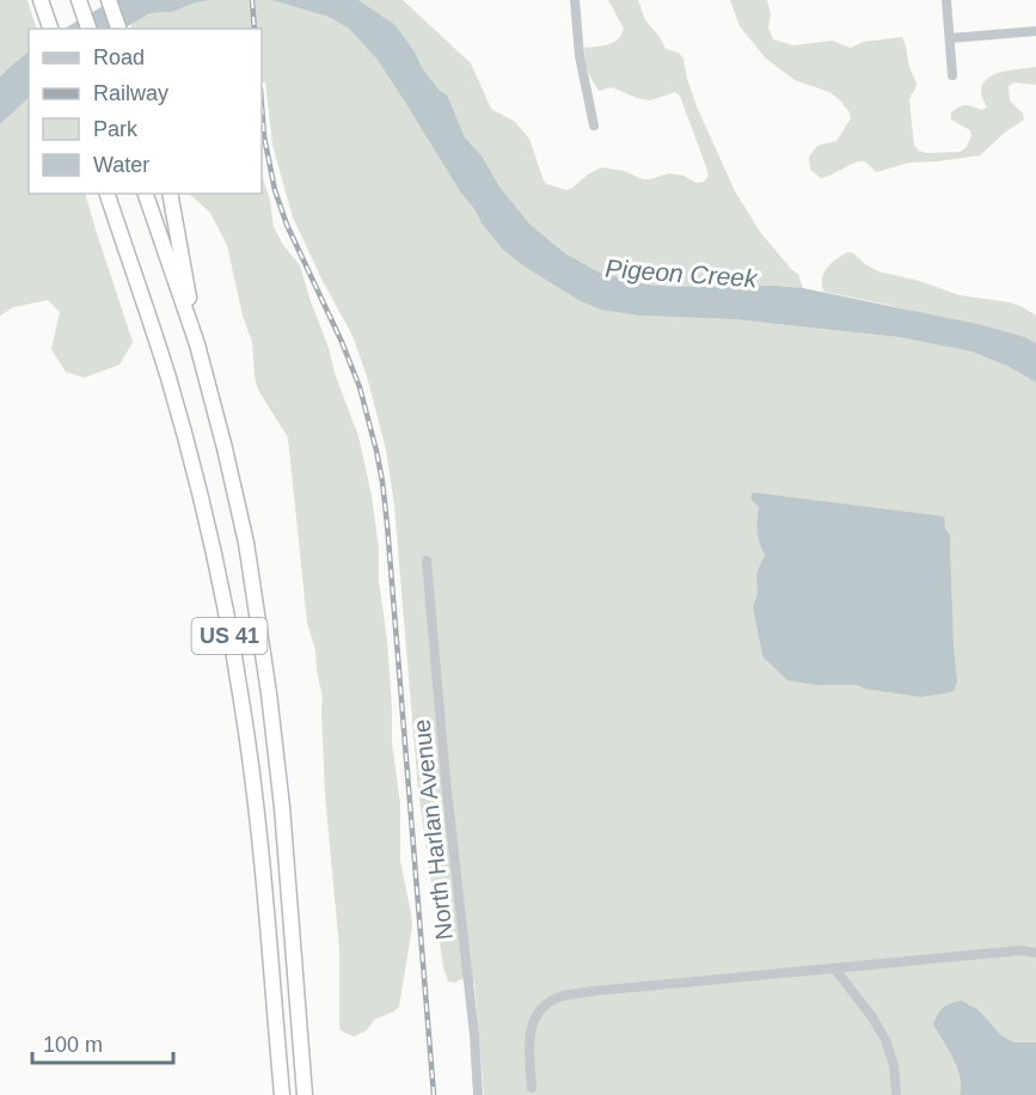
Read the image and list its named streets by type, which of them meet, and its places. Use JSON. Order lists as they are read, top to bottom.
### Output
{
  "streets": {
    "highway": ["US 41"],
    "street": ["North Harlan Avenue"]
  },
  "water": ["Pigeon Creek"],
  "legend": [
    "Road",
    "Railway",
    "Park",
    "Water"
  ],
  "scale_bar": "100 m"
}
